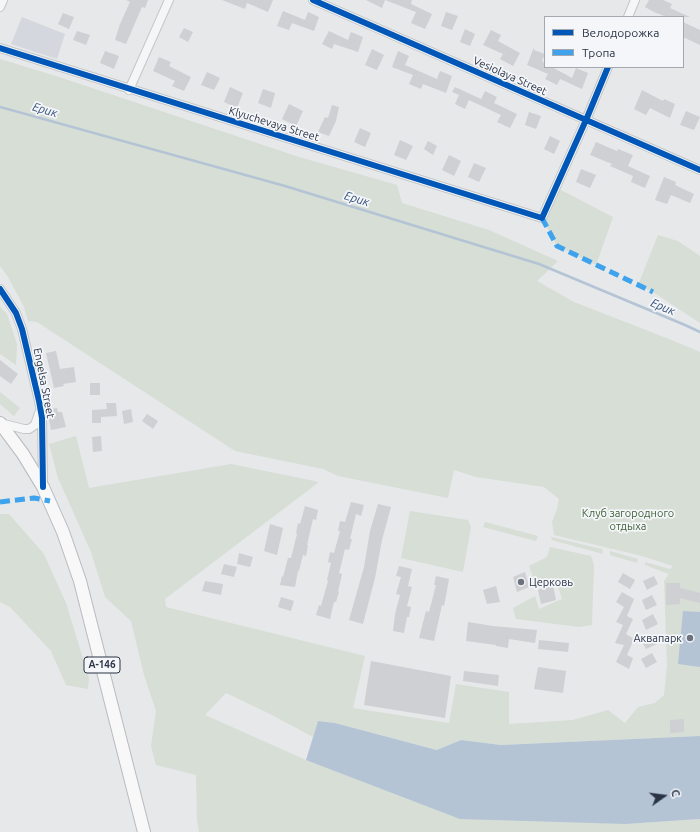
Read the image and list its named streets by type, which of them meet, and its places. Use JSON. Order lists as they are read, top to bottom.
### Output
{
  "streets": {
    "highway": ["А-146"],
    "street": ["Vesiolaya Street", "Klyuchevaya Street", "Engelsa Street"]
  },
  "crossings": [
    ["Vesiolaya Street", "Klyuchevaya Street"],
    ["Engelsa Street", "А-146"]
  ],
  "water": ["Ерик"],
  "parks": ["Клуб загородного отдыха"],
  "places": ["Церковь", "Аквапарк"],
  "legend": ["Велодорожка", "Тропа"],
  "north": "right"
}
